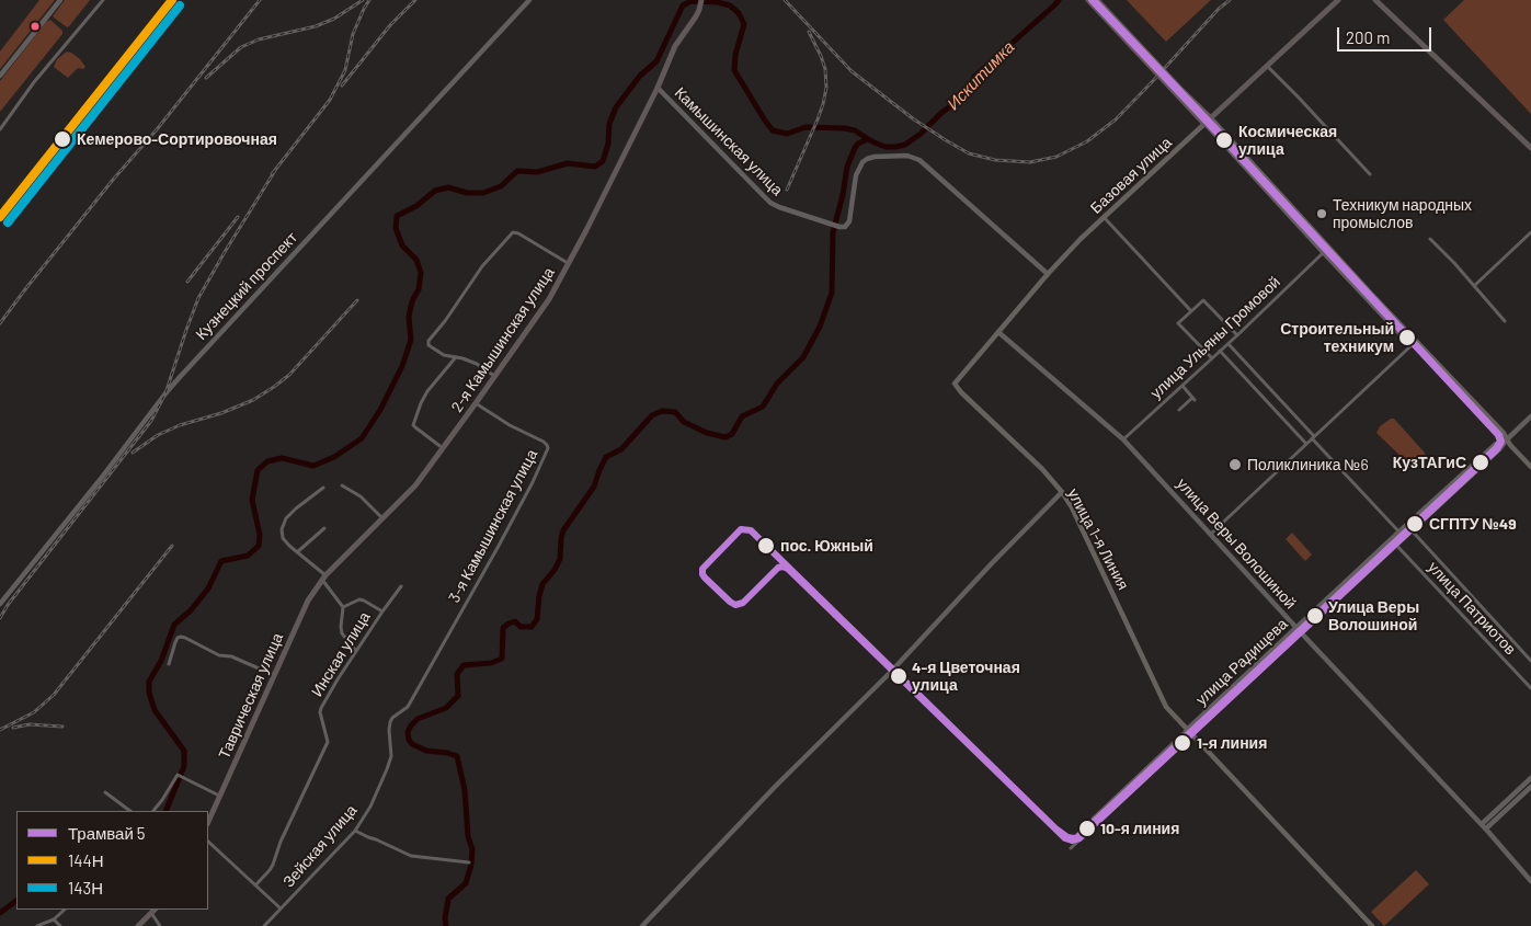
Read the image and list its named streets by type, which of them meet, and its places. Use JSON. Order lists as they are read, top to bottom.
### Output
{
  "streets": {
    "main road": [
      "Базовая улица",
      "2-я Камышинская улица",
      "улица 1-я Линия",
      "Таврическая улица"
    ],
    "street": [
      "Камышинская улица",
      "Кузнецкий проспект",
      "улица Ульяны Громовой",
      "3-я Камышинская улица",
      "улица Веры Волошиной",
      "улица Патриотов",
      "Инская улица",
      "улица Радищева",
      "Зейская улица"
    ]
  },
  "crossings": [
    ["Камышинская улица", "Базовая улица"],
    ["Камышинская улица", "2-я Камышинская улица"],
    ["Базовая улица", "улица 1-я Линия"],
    ["Базовая улица", "улица Веры Волошиной"],
    ["улица Ульяны Громовой", "улица Веры Волошиной"],
    ["2-я Камышинская улица", "3-я Камышинская улица"],
    ["2-я Камышинская улица", "Таврическая улица"],
    ["3-я Камышинская улица", "Зейская улица"],
    ["улица 1-я Линия", "улица Радищева"],
    ["улица Веры Волошиной", "улица Радищева"],
    ["улица Патриотов", "улица Радищева"]
  ],
  "water": ["Искитимка"],
  "places": [
    "Кемерово-Сортировочная",
    "Космическая улица",
    "Техникум народных промыслов",
    "Строительный техникум",
    "КузТАГиС",
    "Поликлиника №6",
    "СГПТУ №49",
    "пос. Южный",
    "Улица Веры Волошиной",
    "4-я Цветочная улица",
    "1-я линия",
    "10-я линия"
  ],
  "lines": ["tram line 5", "transit line 144Н", "transit line 143Н"],
  "legend": ["Трамвай 5", "144Н", "143Н"],
  "scale_bar": "200 m"
}
